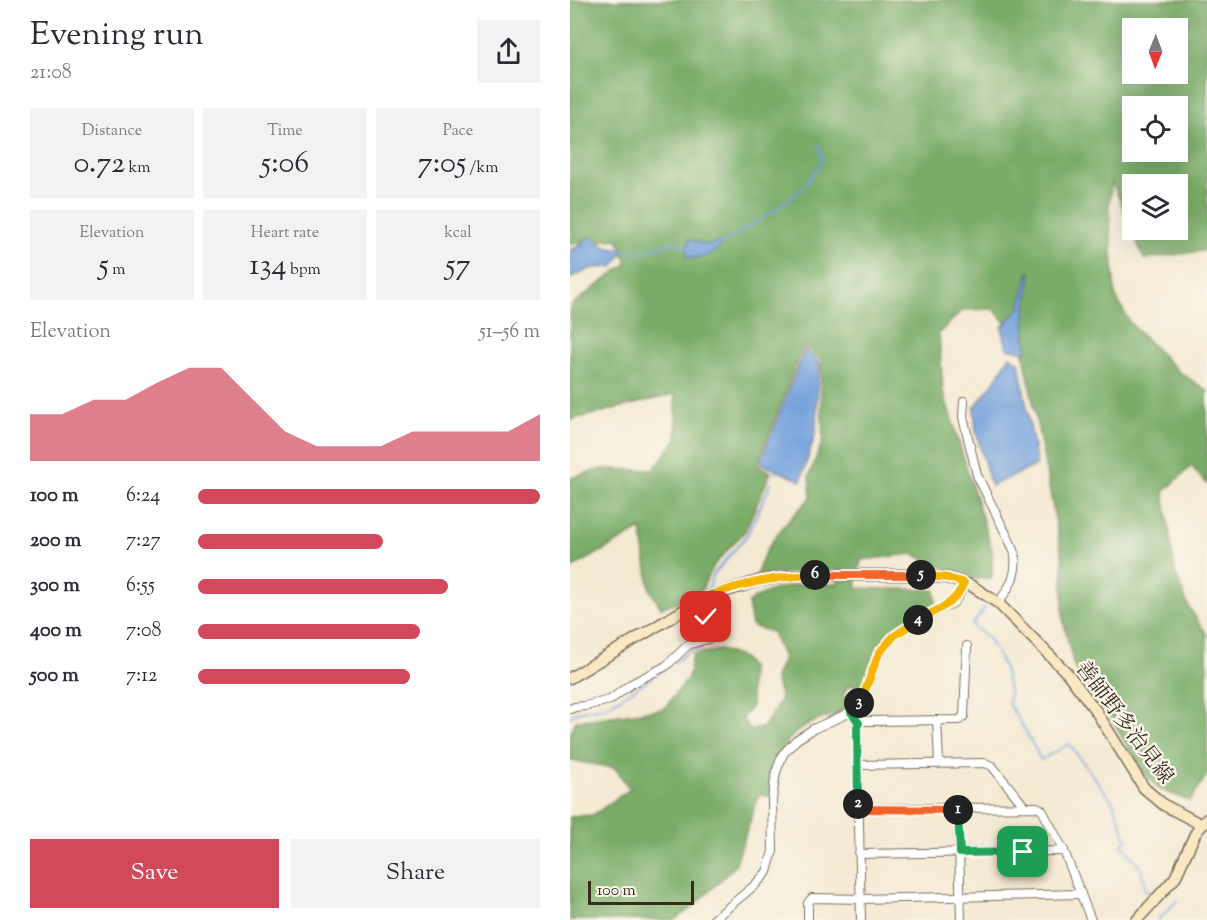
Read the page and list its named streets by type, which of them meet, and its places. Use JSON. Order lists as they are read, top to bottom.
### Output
{
  "streets": {
    "main road": ["善師野多治見線"]
  },
  "scale_bar": "100 m",
  "north": "bottom",
  "page": {
    "heading": ["Evening run", "21:08"],
    "stats": [
      ["Distance", "0.72 km"],
      ["Time", "5:06"],
      ["Pace", "7:05 /km"],
      ["Elevation", "5 m"],
      ["Heart rate", "134 bpm"],
      ["kcal", "57"]
    ],
    "chart": ["Elevation", "51–56 m"],
    "list": [
      {
        "name": "100 m",
        "note": "6:24"
      },
      {
        "name": "200 m",
        "note": "7:27"
      },
      {
        "name": "300 m",
        "note": "6:55"
      },
      {
        "name": "400 m",
        "note": "7:08"
      },
      {
        "name": "500 m",
        "note": "7:12"
      }
    ],
    "pins": [
      "5",
      "6",
      "4",
      "3",
      "2",
      "1"
    ],
    "buttons": ["Save", "Share"],
    "scale": "100 m"
  }
}
